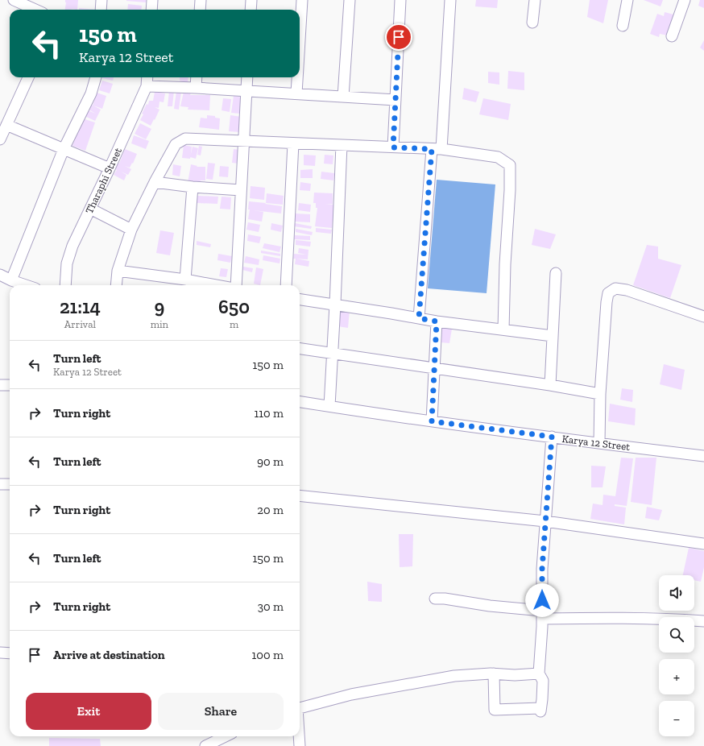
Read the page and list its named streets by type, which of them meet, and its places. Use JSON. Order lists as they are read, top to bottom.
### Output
{
  "streets": {
    "street": ["Tharaphi Street", "Karya 12 Street"]
  },
  "page": {
    "turn": ["150 m", "Karya 12 Street"],
    "eta": [
      "21:14",
      "Arrival",
      "9",
      "min",
      "650",
      "m"
    ],
    "list": [
      {
        "name": "Turn left",
        "note": "Karya 12 Street",
        "value": "150 m"
      },
      {
        "name": "Turn right",
        "value": "110 m"
      },
      {
        "name": "Turn left",
        "value": "90 m"
      },
      {
        "name": "Turn right",
        "value": "20 m"
      },
      {
        "name": "Turn left",
        "value": "150 m"
      },
      {
        "name": "Turn right",
        "value": "30 m"
      },
      {
        "name": "Arrive at destination",
        "value": "100 m"
      }
    ],
    "map_buttons": ["+", "−"],
    "buttons": ["Exit", "Share"]
  }
}
